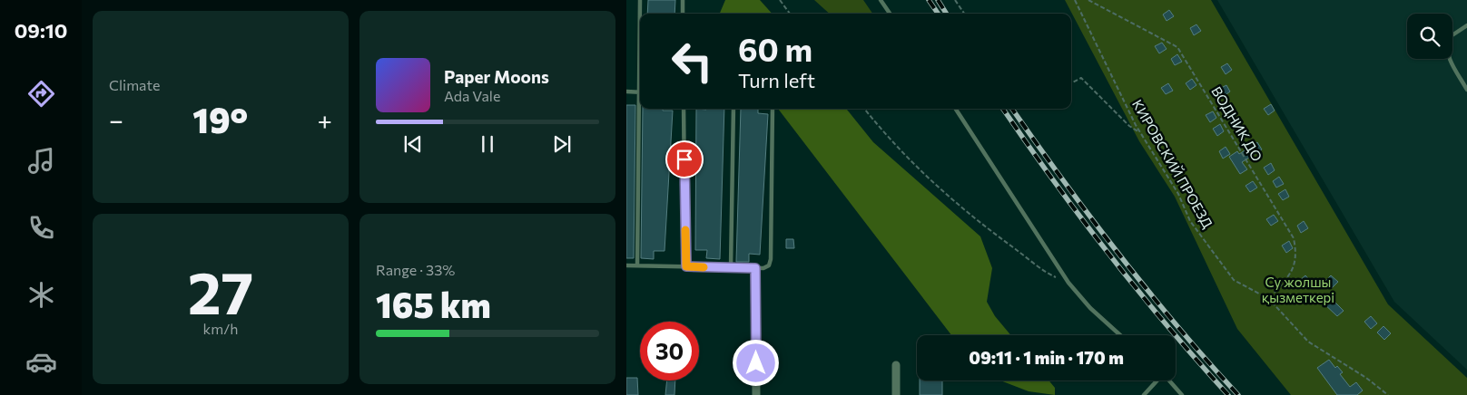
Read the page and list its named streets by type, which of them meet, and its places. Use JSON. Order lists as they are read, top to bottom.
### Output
{
  "streets": {
    "path": ["ВОДНИК ДО", "КИРОВСКИЙ ПРОЕЗД"]
  },
  "crossings": [
    ["ВОДНИК ДО", "КИРОВСКИЙ ПРОЕЗД"]
  ],
  "parks": ["Су жолшы қызметкері"],
  "page": {
    "tabs": "09:10",
    "tile": [
      "Climate",
      ["27", "km/h"],
      ["Range · 33%", "165 km"]
    ],
    "turn": ["60 m", "Turn left"],
    "song": ["Paper Moons", "Ada Vale"],
    "heat": ["−", "19°", "+"],
    "limit": "30",
    "trip": "09:11 · 1 min · 170 m"
  }
}
